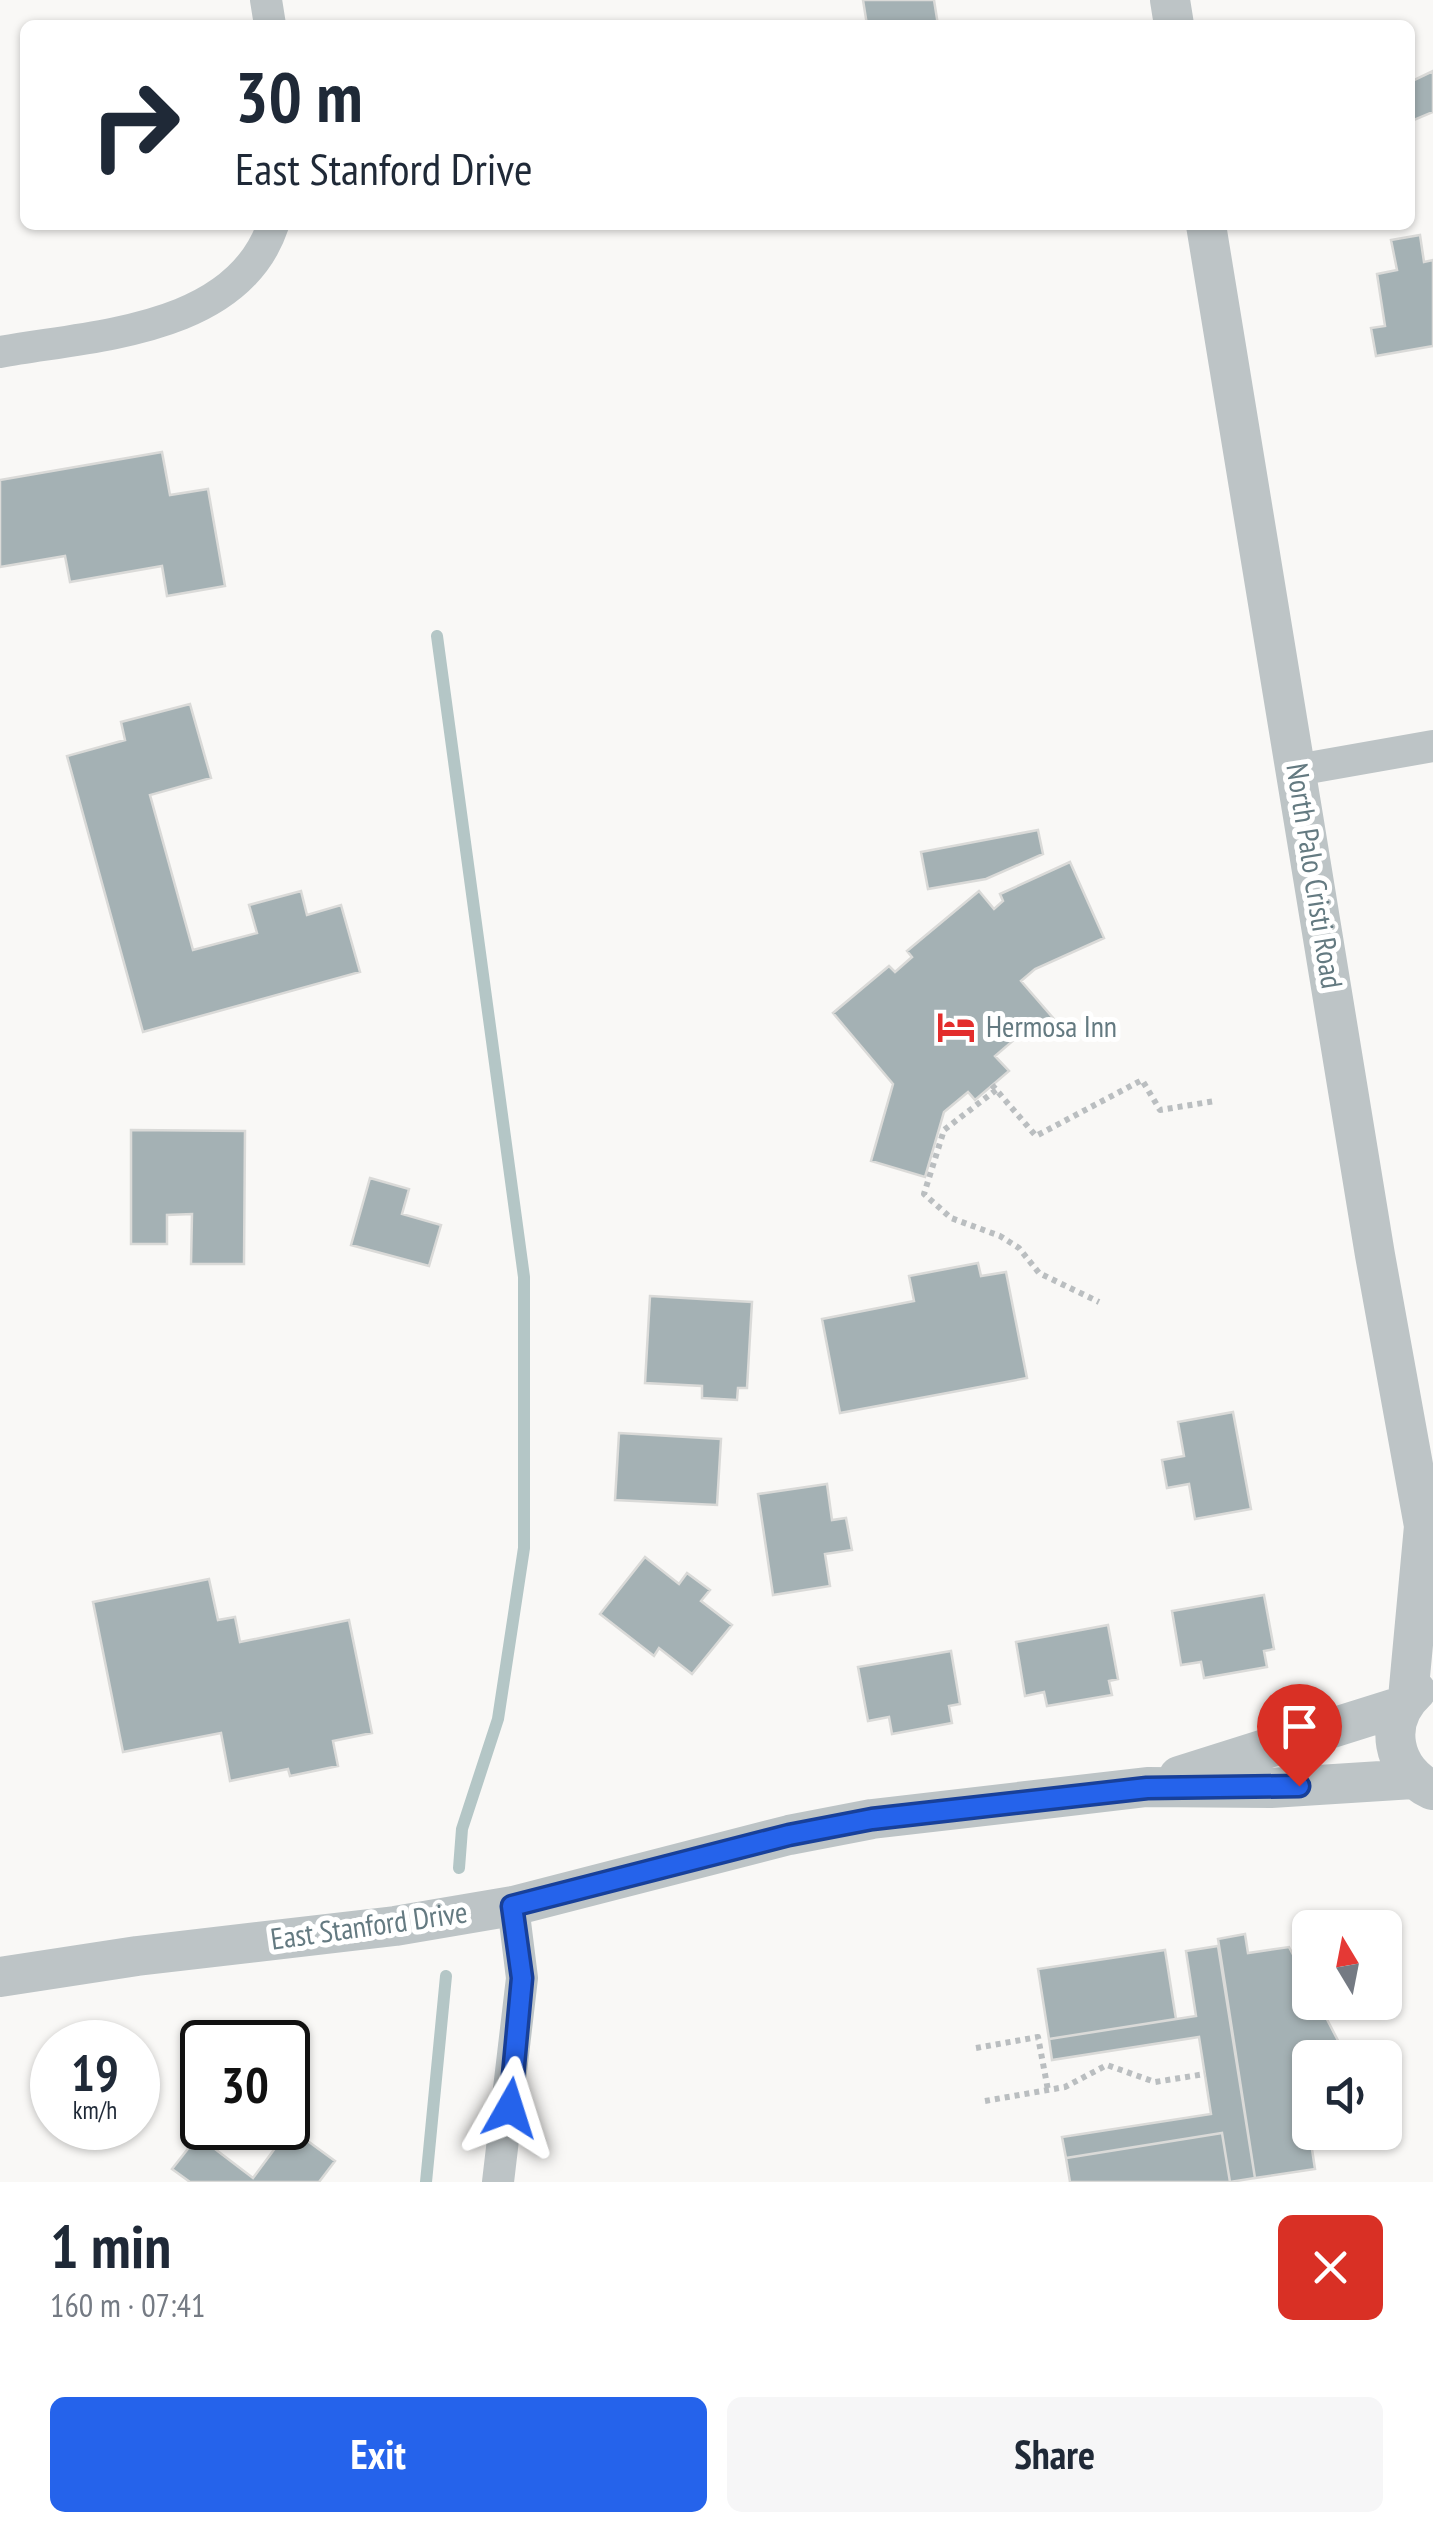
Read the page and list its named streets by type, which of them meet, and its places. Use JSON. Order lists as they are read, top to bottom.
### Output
{
  "streets": {
    "street": ["North Palo Cristi Road", "East Stanford Drive"]
  },
  "crossings": [
    ["North Palo Cristi Road", "East Stanford Drive"]
  ],
  "places": {
    "hotel": ["Hermosa Inn"]
  },
  "north": "top",
  "page": {
    "turn": ["30 m", "East Stanford Drive"],
    "speed": "19 km/h",
    "limit": "30",
    "heading": ["1 min", "160 m · 07:41"],
    "buttons": ["Exit", "Share"]
  }
}
